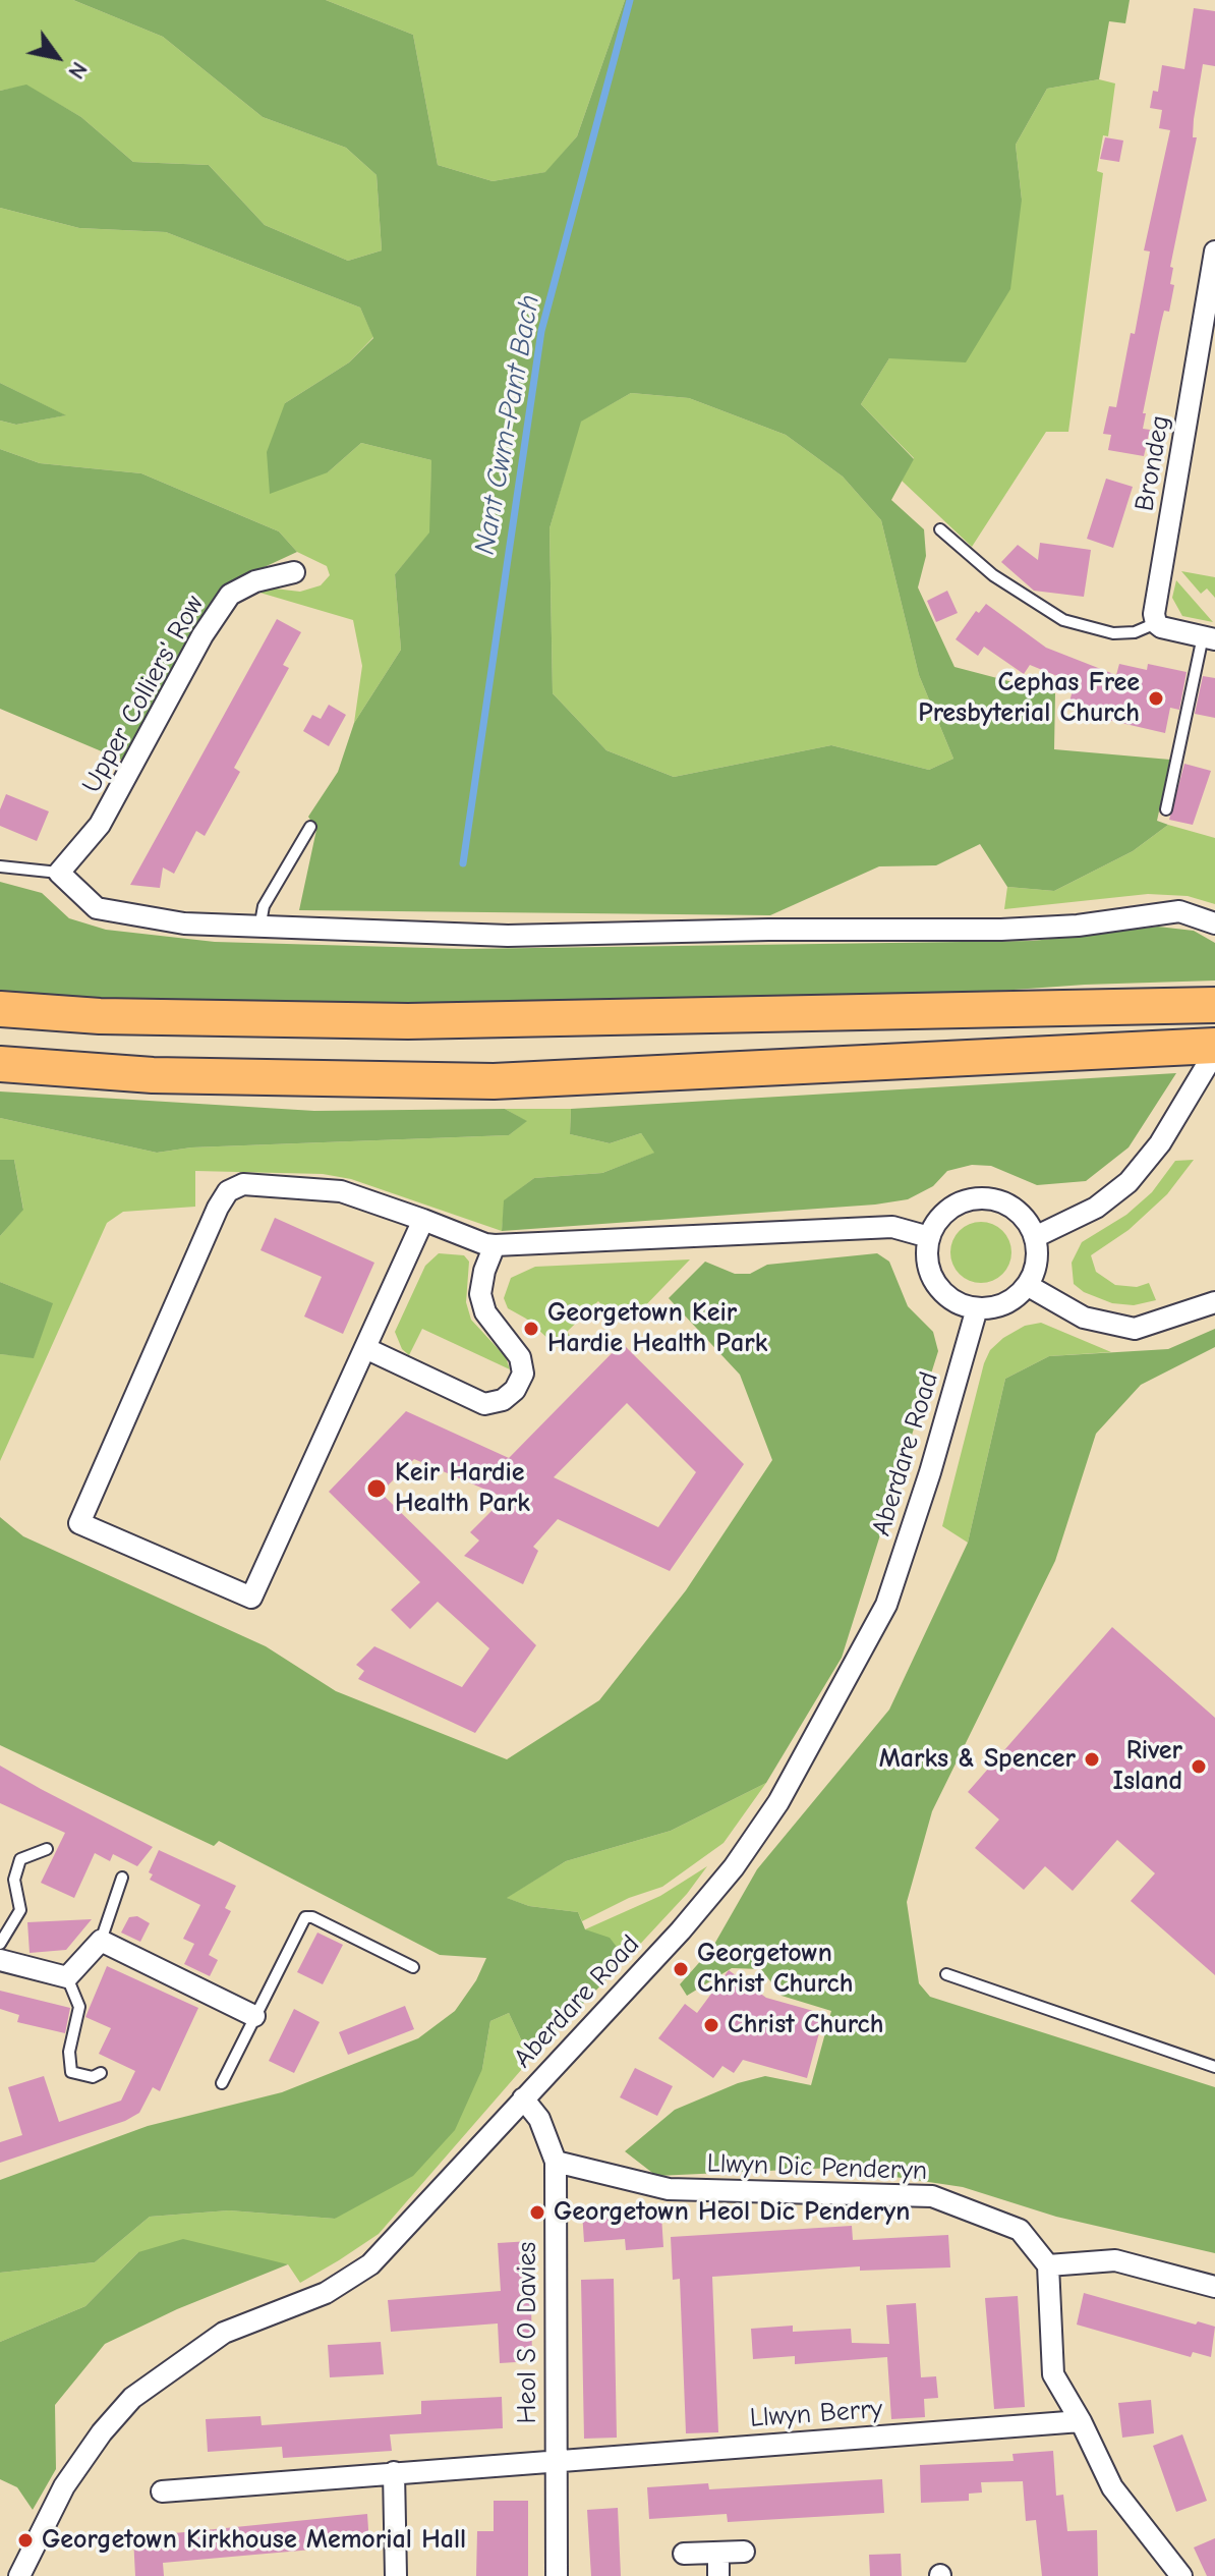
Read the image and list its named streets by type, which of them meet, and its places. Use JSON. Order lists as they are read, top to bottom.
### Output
{
  "streets": {
    "street": [
      "Brondeg",
      "Upper Colliers' Row",
      "Aberdare Road",
      "Llwyn Dic Penderyn",
      "Heol S O Davies",
      "Llwyn Berry"
    ]
  },
  "crossings": [
    ["Aberdare Road", "Heol S O Davies"],
    ["Llwyn Dic Penderyn", "Heol S O Davies"],
    ["Heol S O Davies", "Llwyn Berry"]
  ],
  "water": ["Nant Cwm-Pant Bach"],
  "places": [
    "Cephas Free Presbyterial Church",
    "Georgetown Keir Hardie Health Park",
    "Keir Hardie Health Park",
    "Marks & Spencer",
    "River Island",
    "Georgetown Christ Church",
    "Christ Church",
    "Georgetown Heol Dic Penderyn",
    "Georgetown Kirkhouse Memorial Hall"
  ],
  "north": "bottom right"
}
